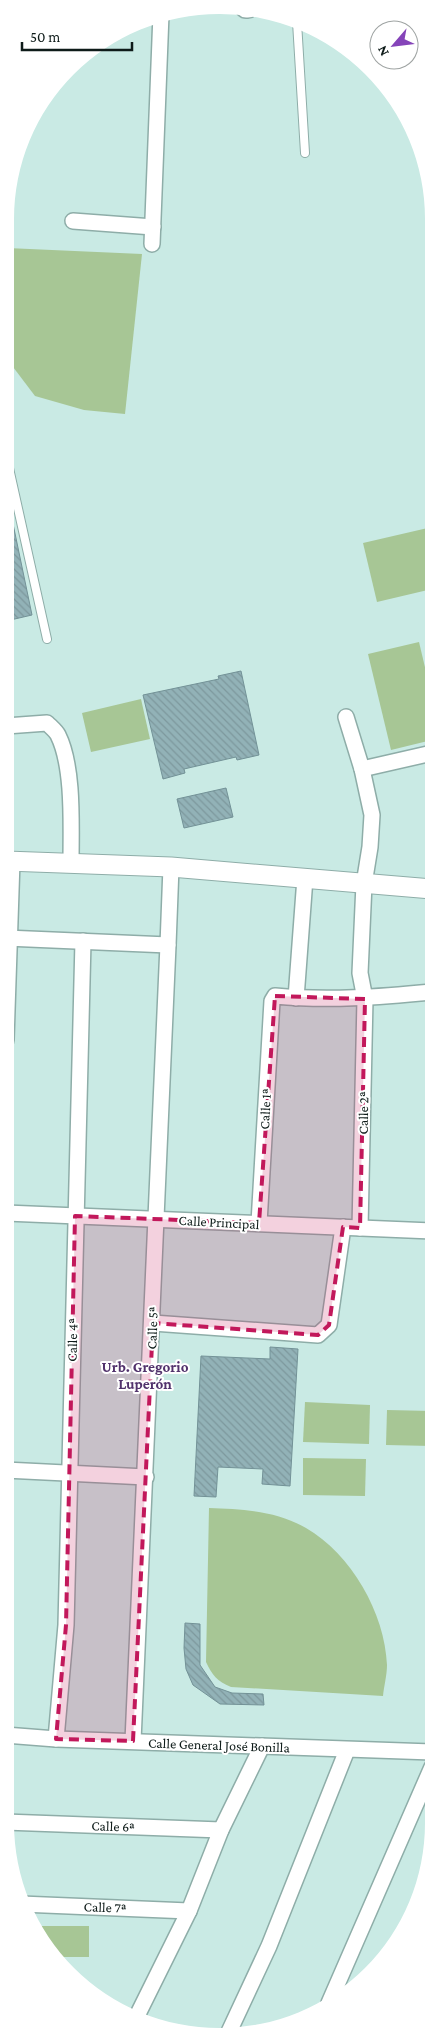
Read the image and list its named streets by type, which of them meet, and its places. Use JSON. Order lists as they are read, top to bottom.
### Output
{
  "streets": {
    "street": [
      "Calle 1ª",
      "Calle 2ª",
      "Calle Principal",
      "Calle 5ª",
      "Calle 4ª",
      "Calle General José Bonilla",
      "Calle 6ª",
      "Calle 7ª"
    ]
  },
  "crossings": [
    ["Calle 1ª", "Calle Principal"],
    ["Calle 2ª", "Calle Principal"],
    ["Calle Principal", "Calle 5ª"],
    ["Calle Principal", "Calle 4ª"],
    ["Calle 5ª", "Calle General José Bonilla"],
    ["Calle 4ª", "Calle General José Bonilla"]
  ],
  "districts": ["Urb. Gregorio Luperón"],
  "scale_bar": "50 m",
  "north": "bottom left"
}
